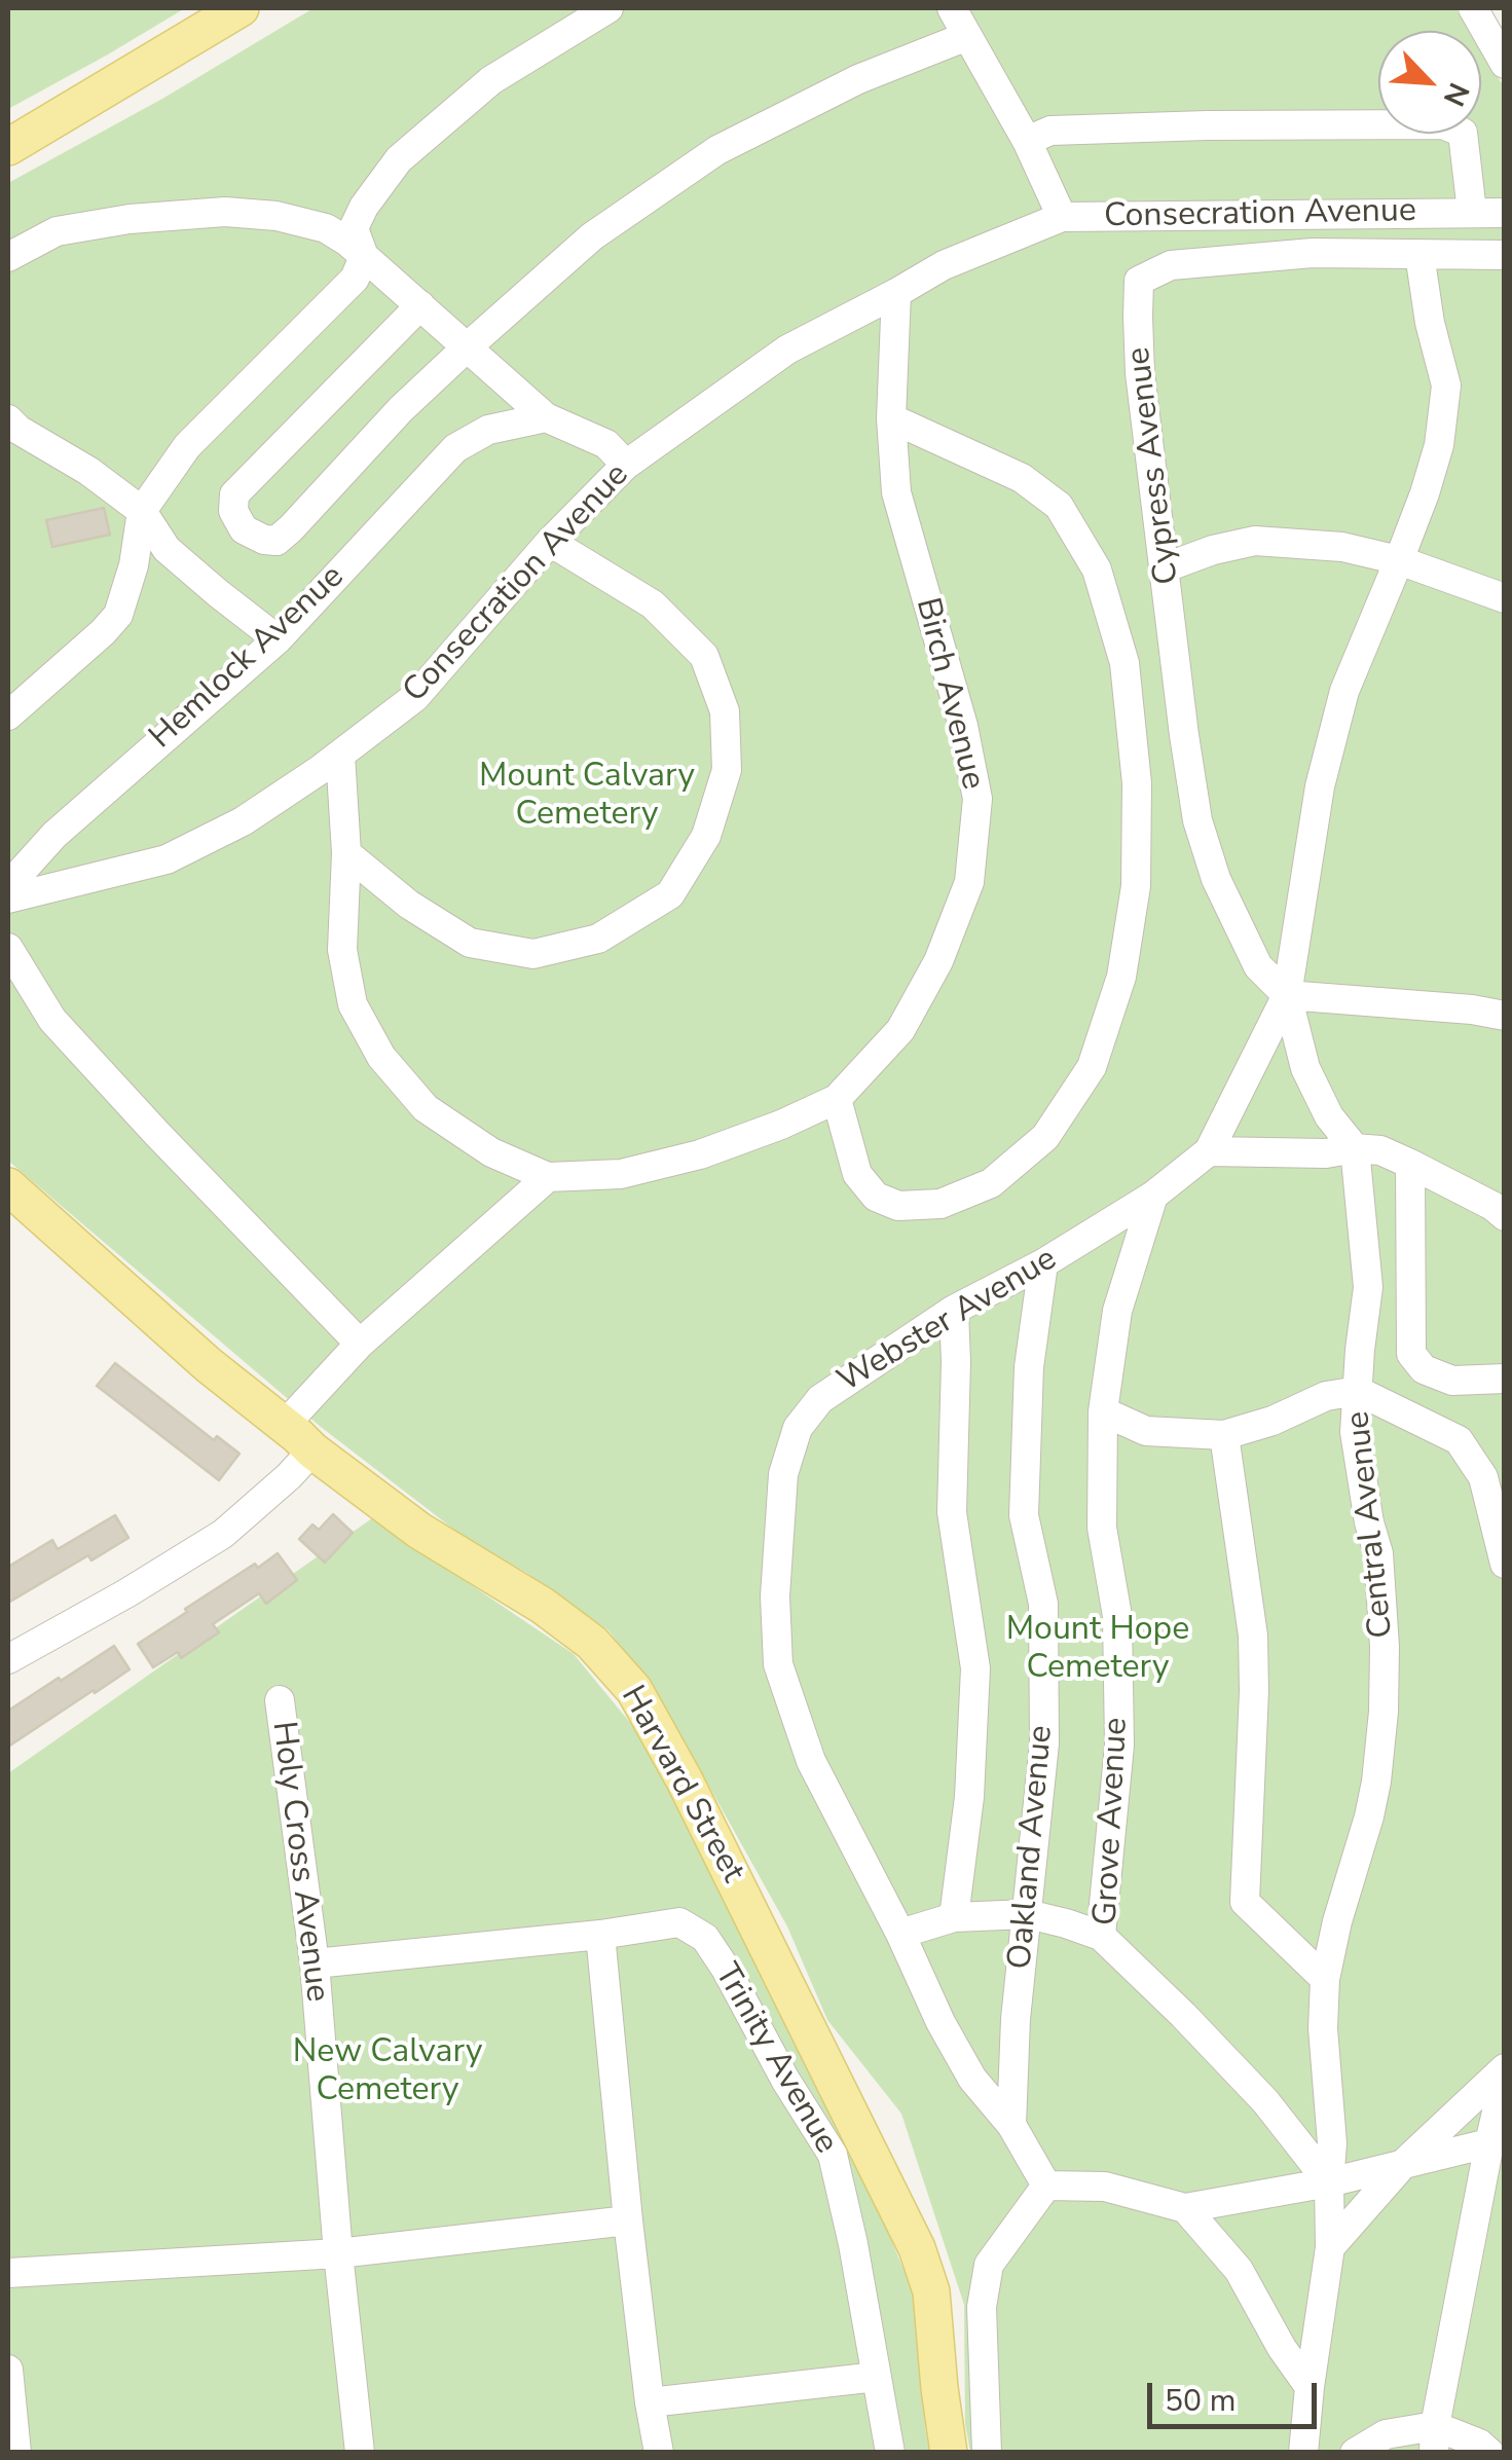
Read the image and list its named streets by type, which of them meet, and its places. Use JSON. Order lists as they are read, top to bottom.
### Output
{
  "streets": {
    "main road": ["Harvard Street"],
    "street": [
      "Consecration Avenue",
      "Cypress Avenue",
      "Hemlock Avenue",
      "Birch Avenue",
      "Webster Avenue",
      "Central Avenue",
      "Grove Avenue",
      "Oakland Avenue",
      "Holy Cross Avenue",
      "Trinity Avenue"
    ]
  },
  "crossings": [
    ["Consecration Avenue", "Birch Avenue"],
    ["Cypress Avenue", "Webster Avenue"],
    ["Webster Avenue", "Grove Avenue"],
    ["Webster Avenue", "Oakland Avenue"],
    ["Central Avenue", "Grove Avenue"],
    ["Holy Cross Avenue", "Trinity Avenue"]
  ],
  "parks": ["Mount Calvary Cemetery", "Mount Hope Cemetery", "New Calvary Cemetery"],
  "scale_bar": "50 m",
  "north": "bottom right"
}
